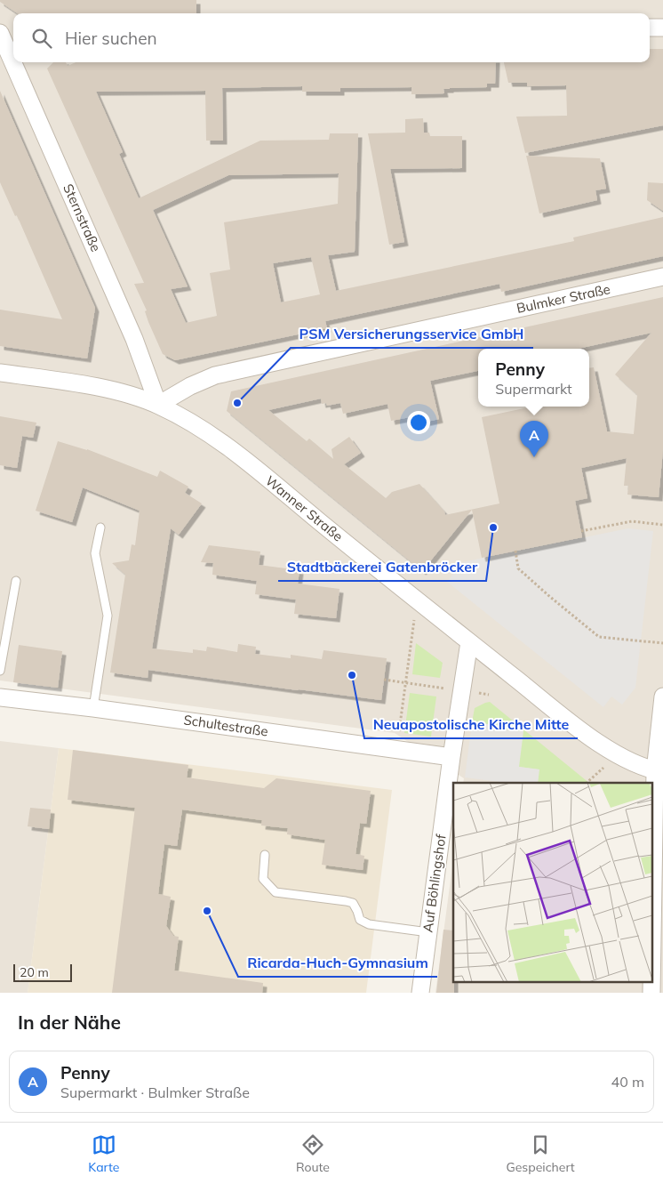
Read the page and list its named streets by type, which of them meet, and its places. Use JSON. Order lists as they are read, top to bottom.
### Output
{
  "streets": {
    "street": [
      "Sternstraße",
      "Bulmker Straße",
      "Wanner Straße",
      "Schultestraße",
      "Auf Böhlingshof"
    ]
  },
  "crossings": [
    ["Sternstraße", "Bulmker Straße"],
    ["Sternstraße", "Wanner Straße"],
    ["Bulmker Straße", "Wanner Straße"],
    ["Wanner Straße", "Auf Böhlingshof"],
    ["Schultestraße", "Auf Böhlingshof"]
  ],
  "places": [
    "PSM Versicherungsservice GmbH",
    "Stadtbäckerei Gatenbröcker",
    "Neuapostolische Kirche Mitte",
    "Ricarda-Huch-Gymnasium"
  ],
  "scale_bar": "20 m",
  "page": {
    "search": "Hier suchen",
    "popup": ["Penny", "Supermarkt"],
    "pins": "A",
    "scale": "20 m",
    "heading": "In der Nähe",
    "list": [
      {
        "mark": "A",
        "name": "Penny",
        "note": "Supermarkt · Bulmker Straße",
        "value": "40 m"
      }
    ],
    "nav": ["Karte", "Route", "Gespeichert"]
  }
}
